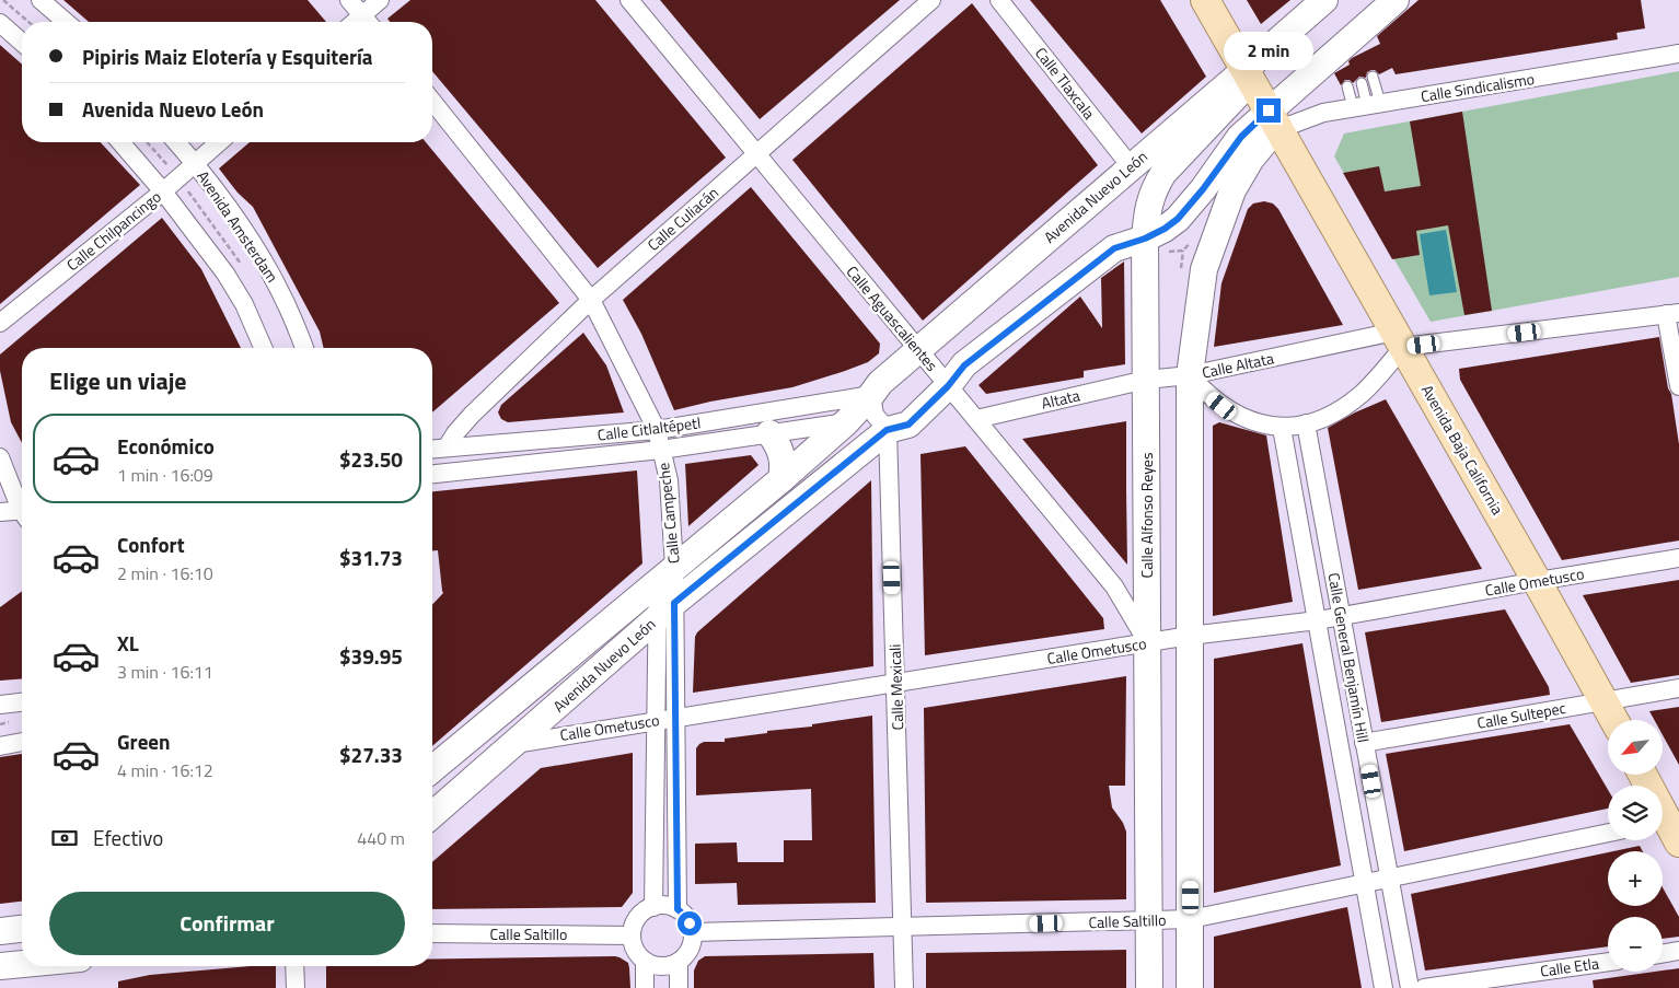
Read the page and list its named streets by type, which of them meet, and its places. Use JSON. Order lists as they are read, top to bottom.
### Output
{
  "streets": {
    "main road": ["Avenida Nuevo León", "Avenida Baja California", "Calle Alfonso Reyes"],
    "street": [
      "Calle Tlaxcala",
      "Calle Sindicalismo",
      "Calle Culiacán",
      "Avenida Amsterdam",
      "Calle Chilpancingo",
      "Calle Aguascalientes",
      "Calle Altata",
      "Altata",
      "Calle Citlaltépetl",
      "Calle Campeche",
      "Calle Ometusco",
      "Calle General Benjamín Hill",
      "Calle Mexicali",
      "Calle Sultepec",
      "Calle Saltillo",
      "Calle Etla"
    ]
  },
  "crossings": [
    ["Calle Tlaxcala", "Avenida Nuevo León"],
    ["Calle Sindicalismo", "Avenida Nuevo León"],
    ["Calle Sindicalismo", "Avenida Baja California"],
    ["Avenida Nuevo León", "Calle Aguascalientes"],
    ["Avenida Nuevo León", "Calle Citlaltépetl"],
    ["Avenida Nuevo León", "Avenida Baja California"],
    ["Avenida Nuevo León", "Calle Campeche"],
    ["Avenida Nuevo León", "Calle Alfonso Reyes"],
    ["Avenida Nuevo León", "Calle Ometusco"],
    ["Avenida Nuevo León", "Calle Mexicali"],
    ["Calle Culiacán", "Calle Aguascalientes"],
    ["Calle Culiacán", "Calle Citlaltépetl"],
    ["Calle Culiacán", "Calle Campeche"],
    ["Avenida Amsterdam", "Calle Chilpancingo"],
    ["Calle Aguascalientes", "Altata"],
    ["Calle Aguascalientes", "Calle Alfonso Reyes"],
    ["Calle Aguascalientes", "Calle Ometusco"],
    ["Calle Altata", "Altata"],
    ["Calle Altata", "Avenida Baja California"],
    ["Calle Altata", "Calle General Benjamín Hill"],
    ["Altata", "Calle Alfonso Reyes"],
    ["Calle Citlaltépetl", "Calle Campeche"],
    ["Avenida Baja California", "Calle Alfonso Reyes"],
    ["Avenida Baja California", "Calle Ometusco"],
    ["Avenida Baja California", "Calle Sultepec"],
    ["Calle Campeche", "Calle Ometusco"],
    ["Calle Campeche", "Calle Saltillo"],
    ["Calle Alfonso Reyes", "Calle Ometusco"],
    ["Calle Alfonso Reyes", "Calle Saltillo"],
    ["Calle Ometusco", "Calle General Benjamín Hill"],
    ["Calle Ometusco", "Calle Mexicali"],
    ["Calle General Benjamín Hill", "Calle Sultepec"],
    ["Calle General Benjamín Hill", "Calle Saltillo"],
    ["Calle Mexicali", "Calle Saltillo"]
  ],
  "north": "bottom left",
  "page": {
    "banner": ["Pipiris Maiz Elotería y Esquitería", "Avenida Nuevo León"],
    "bubble": "2 min",
    "heading": "Elige un viaje",
    "list": [
      {
        "name": "Económico",
        "note": "1 min · 16:09",
        "value": "$23.50"
      },
      {
        "name": "Confort",
        "note": "2 min · 16:10",
        "value": "$31.73"
      },
      {
        "name": "XL",
        "note": "3 min · 16:11",
        "value": "$39.95"
      },
      {
        "name": "Green",
        "note": "4 min · 16:12",
        "value": "$27.33"
      }
    ],
    "map_buttons": ["+", "−"],
    "pay": ["Efectivo", "440 m"],
    "buttons": "Confirmar"
  }
}
